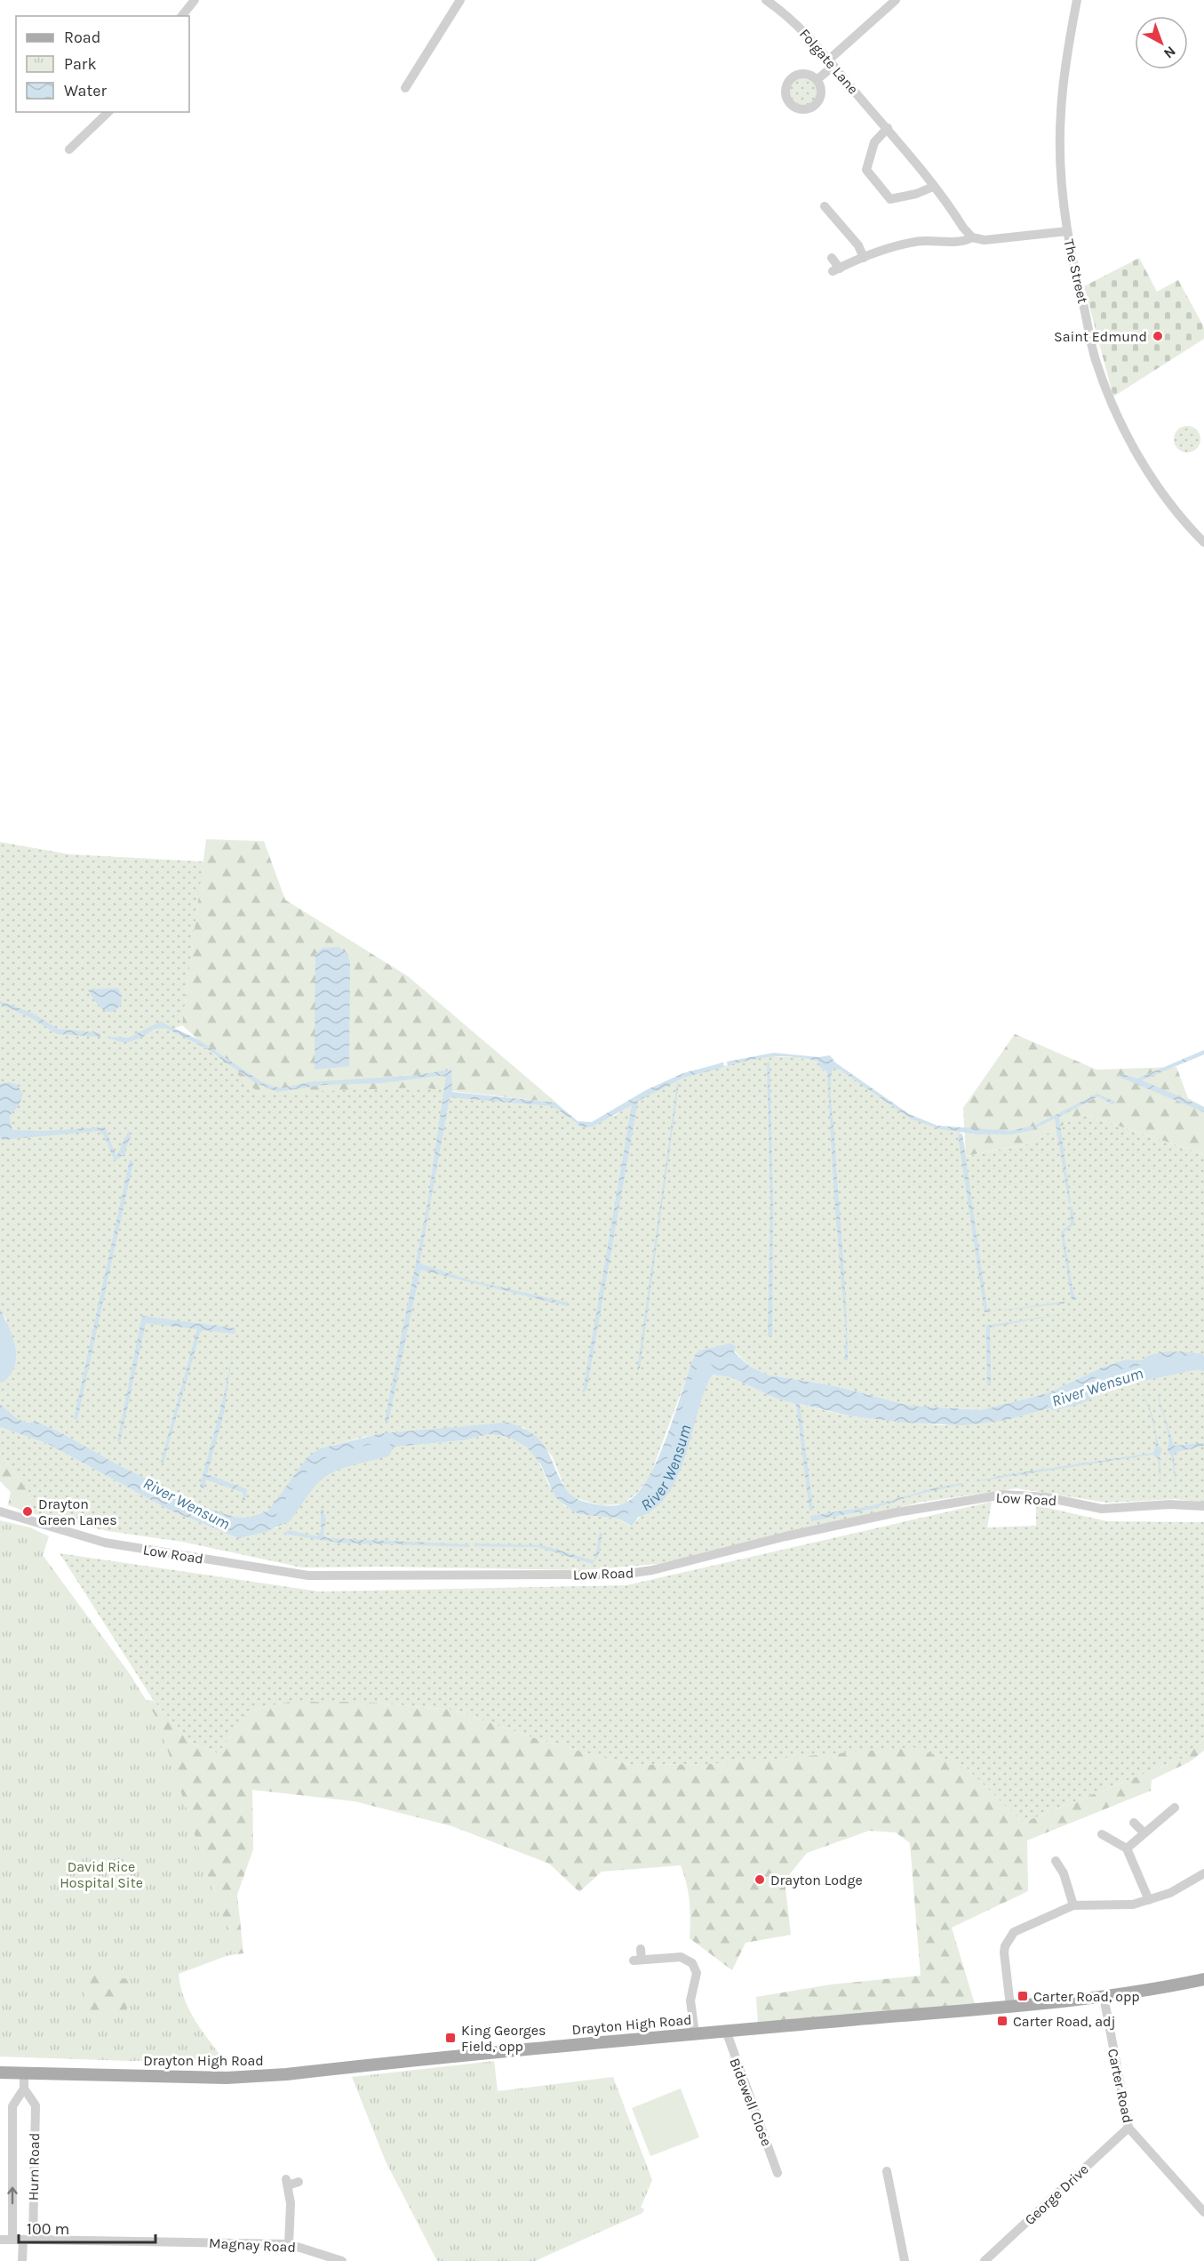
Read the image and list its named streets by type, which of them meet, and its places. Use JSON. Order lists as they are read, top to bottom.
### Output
{
  "streets": {
    "main road": ["Drayton High Road"],
    "street": [
      "Folgate Lane",
      "The Street",
      "Low Road",
      "Carter Road",
      "Bidewell Close",
      "Hurn Road",
      "George Drive",
      "Magnay Road"
    ]
  },
  "crossings": [
    ["Drayton High Road", "Carter Road"],
    ["Drayton High Road", "Bidewell Close"],
    ["Drayton High Road", "Hurn Road"],
    ["Carter Road", "George Drive"],
    ["Hurn Road", "Magnay Road"]
  ],
  "water": ["River Wensum"],
  "parks": ["David Rice Hospital Site"],
  "places": {
    "other": ["Saint Edmund", "Drayton Green Lanes", "Drayton Lodge"],
    "transit": ["Carter Road, opp", "Carter Road, adj", "King Georges Field, opp"]
  },
  "legend": ["Road", "Park", "Water"],
  "scale_bar": "100 m",
  "north": "bottom right"
}
